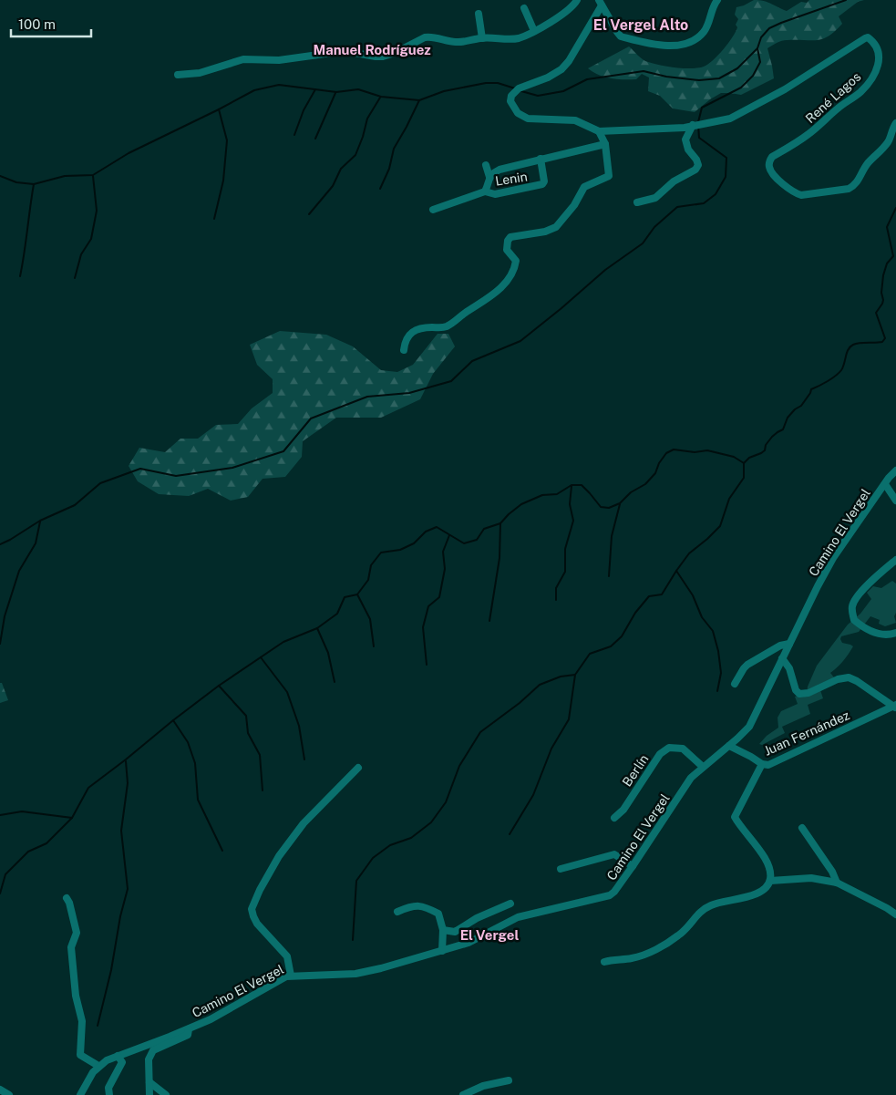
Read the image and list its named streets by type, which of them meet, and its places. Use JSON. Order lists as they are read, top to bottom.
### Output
{
  "streets": {
    "street": [
      "René Lagos",
      "Lenin",
      "Camino El Vergel",
      "Juan Fernández",
      "Berlín"
    ]
  },
  "crossings": [
    ["Camino El Vergel", "Juan Fernández"],
    ["Camino El Vergel", "Berlín"]
  ],
  "districts": ["El Vergel Alto", "Manuel Rodríguez", "El Vergel"],
  "scale_bar": "100 m"
}
